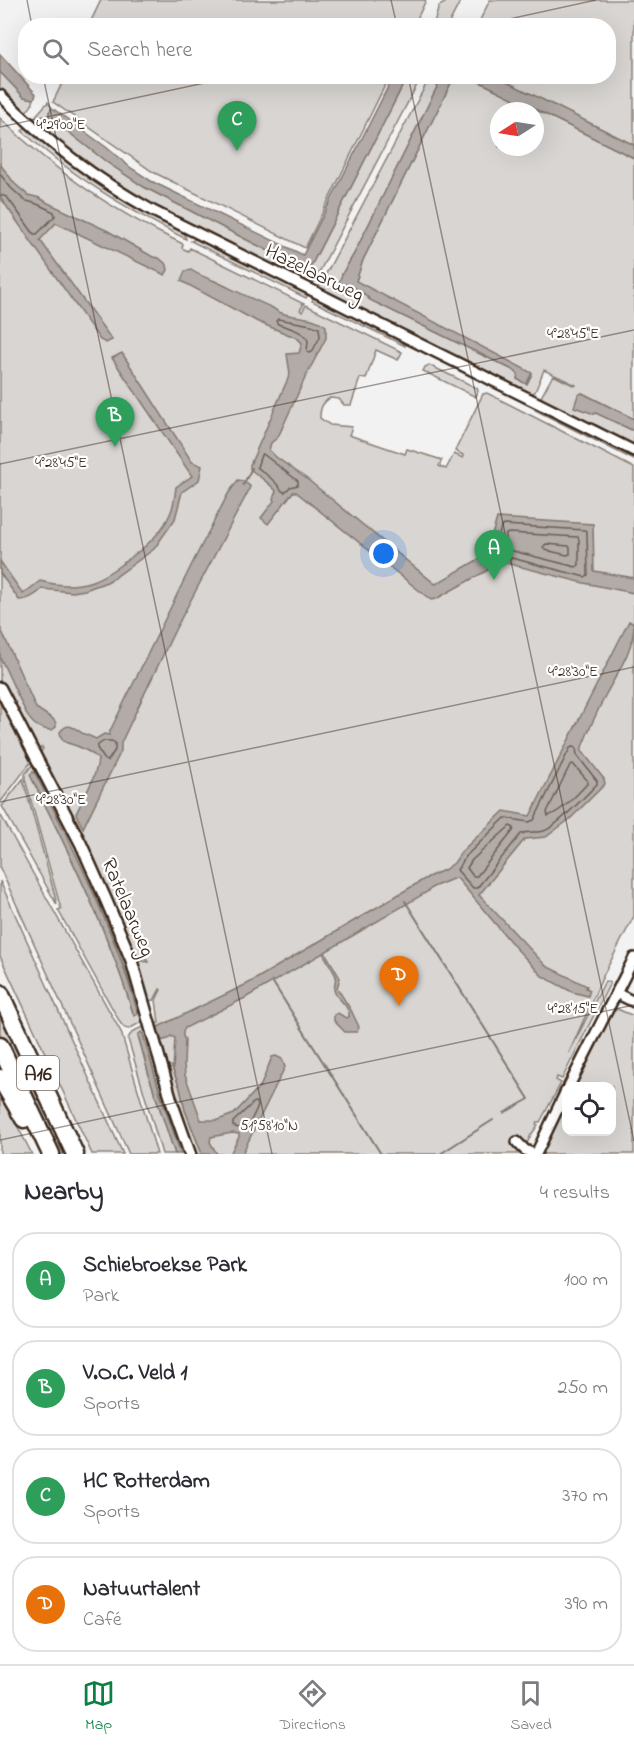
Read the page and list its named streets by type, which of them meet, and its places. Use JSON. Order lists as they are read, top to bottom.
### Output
{
  "streets": {
    "highway": ["A16"],
    "street": ["Hazelaarweg", "Ratelaarweg"]
  },
  "north": "left",
  "page": {
    "search": "Search here",
    "pins": [
      "C",
      "B",
      "A",
      "D"
    ],
    "heading": ["Nearby", "4 results"],
    "list": [
      {
        "mark": "A",
        "name": "Schiebroekse Park",
        "note": "Park",
        "value": "100 m"
      },
      {
        "mark": "B",
        "name": "V.O.C. Veld 1",
        "note": "Sports",
        "value": "250 m"
      },
      {
        "mark": "C",
        "name": "HC Rotterdam",
        "note": "Sports",
        "value": "370 m"
      },
      {
        "mark": "D",
        "name": "Natuurtalent",
        "note": "Café",
        "value": "390 m"
      }
    ],
    "nav": ["Map", "Directions", "Saved"]
  },
  "coordinates": [
    "4°29'00\"E",
    "4°28'45\"E",
    "4°28'30\"E",
    "4°28'15\"E",
    "51°58'10\"N"
  ]
}
